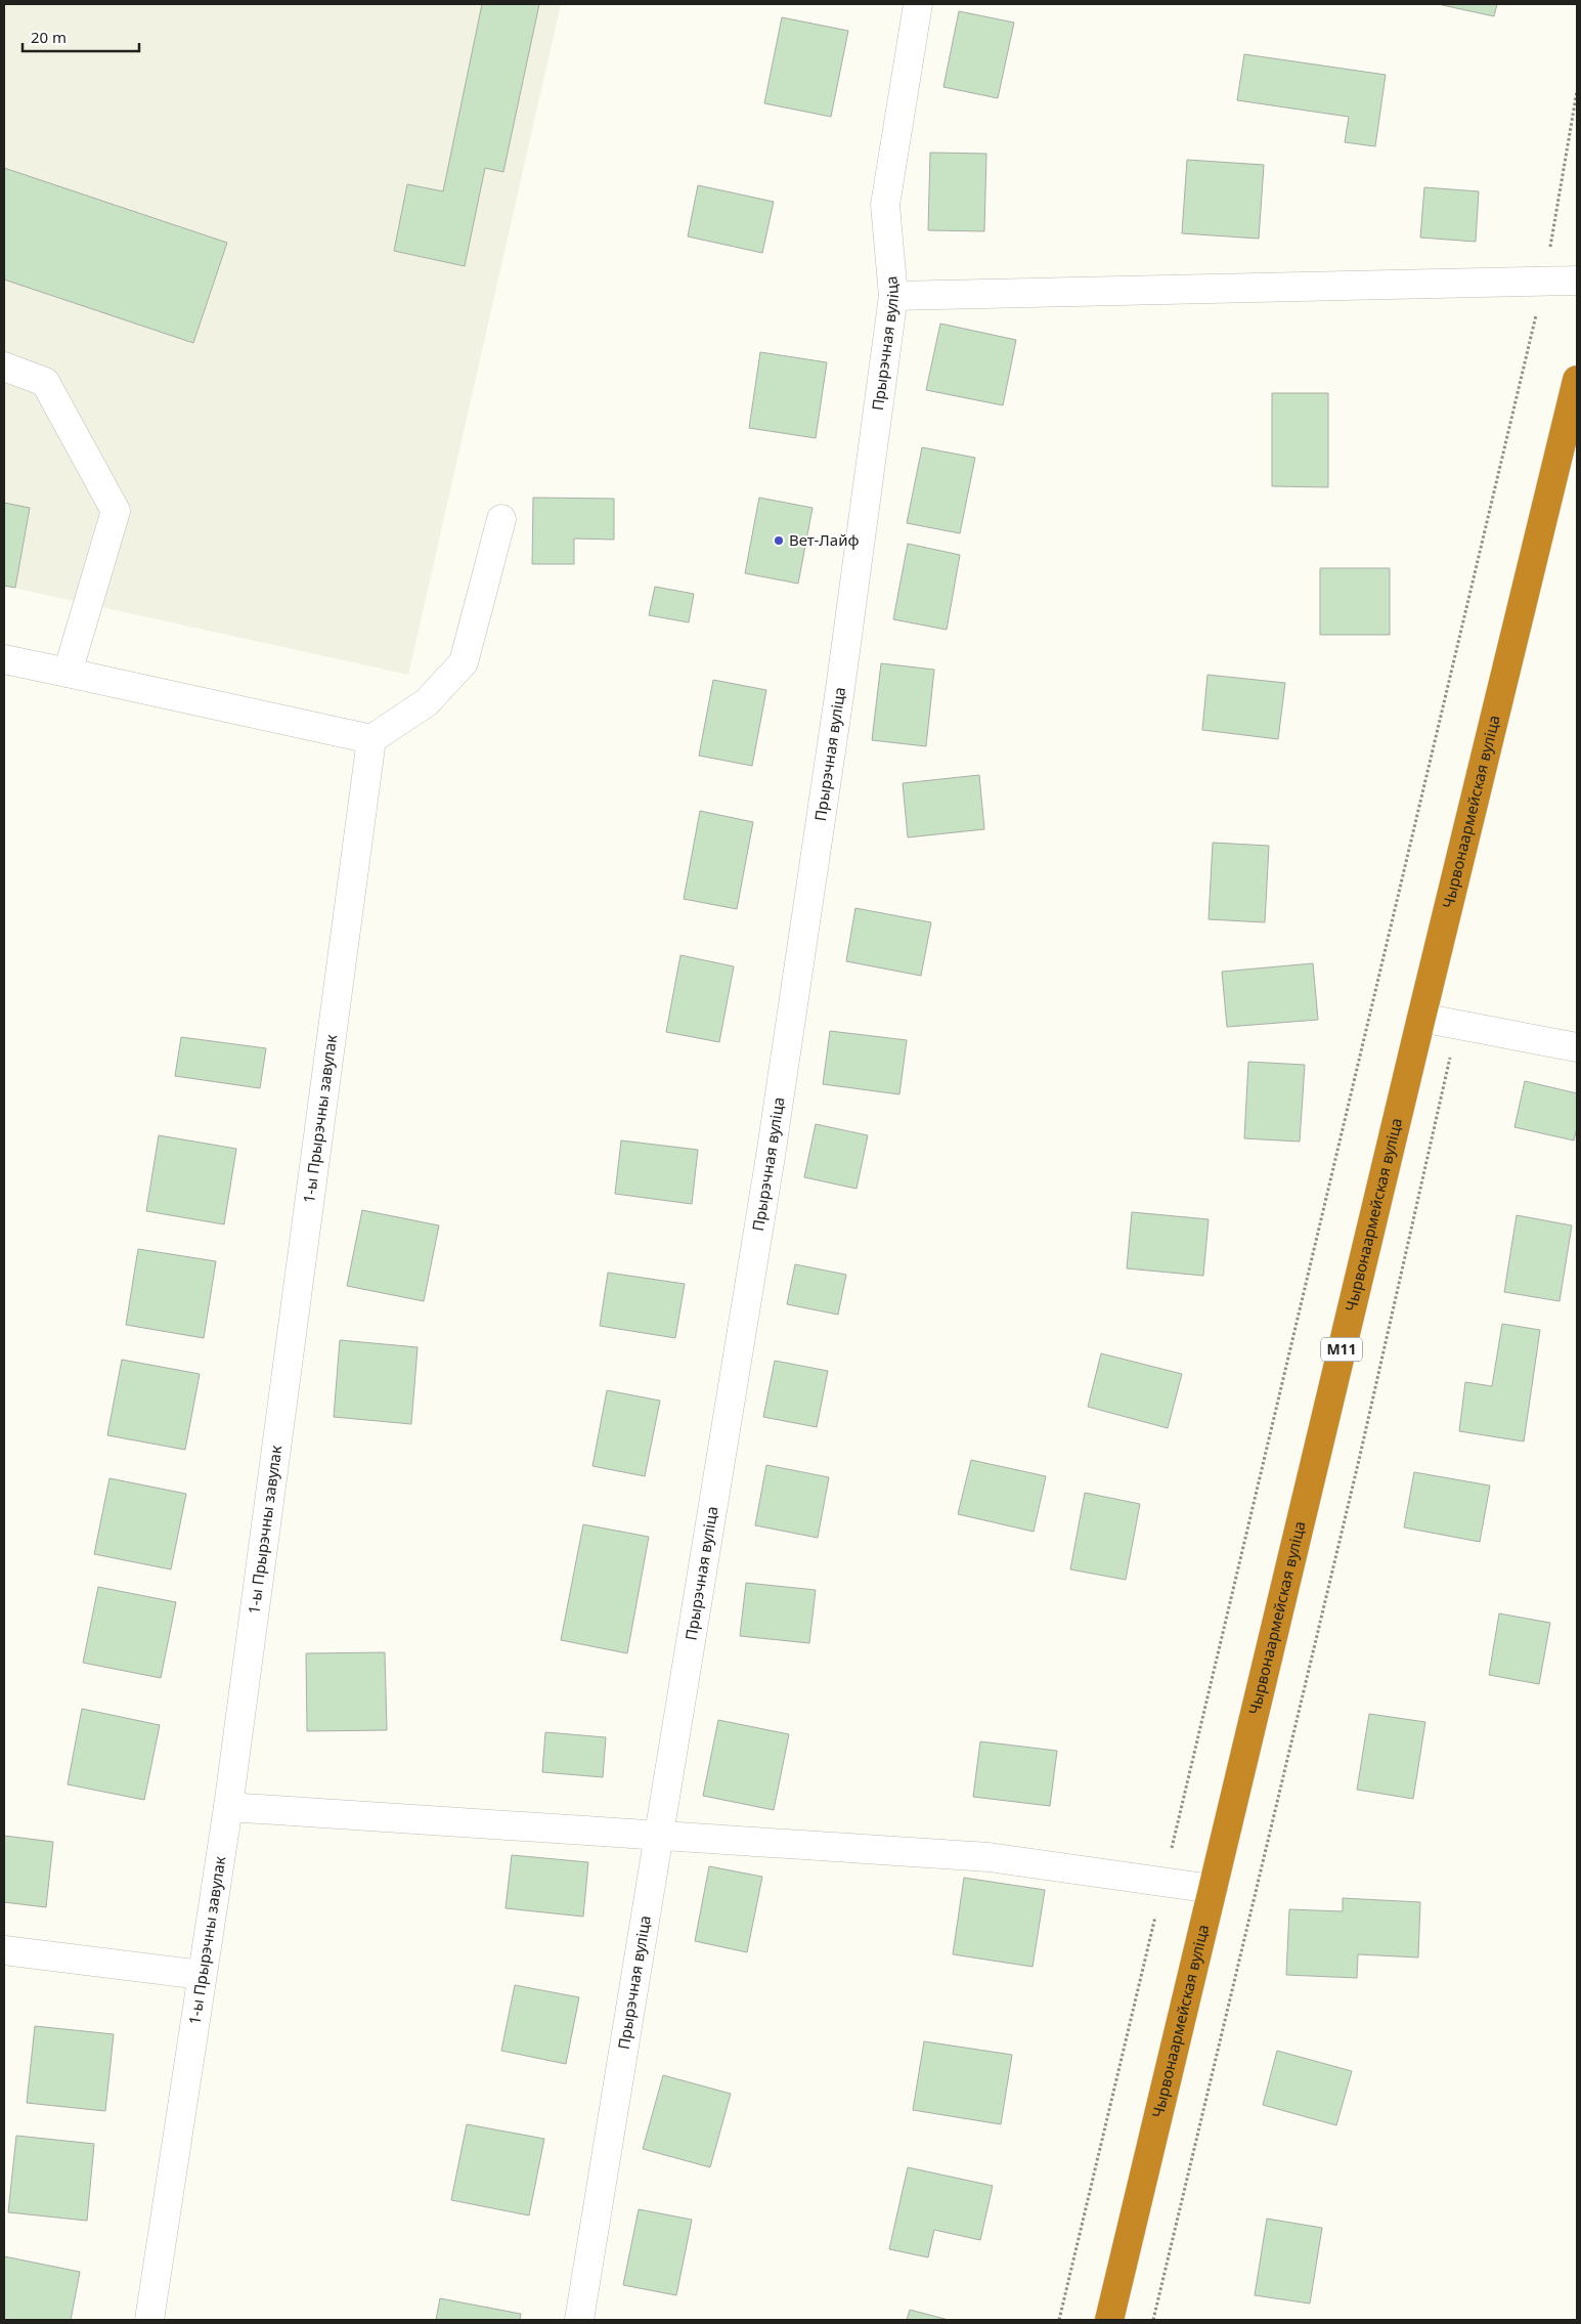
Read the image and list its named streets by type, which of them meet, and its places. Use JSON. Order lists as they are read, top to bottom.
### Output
{
  "streets": {
    "highway": ["Чырвонаармейская вуліца", "М11"],
    "street": ["Прырэчная вуліца", "1-ы Прырэчны завулак"]
  },
  "places": ["Вет-Лайф"],
  "scale_bar": "20 m"
}
